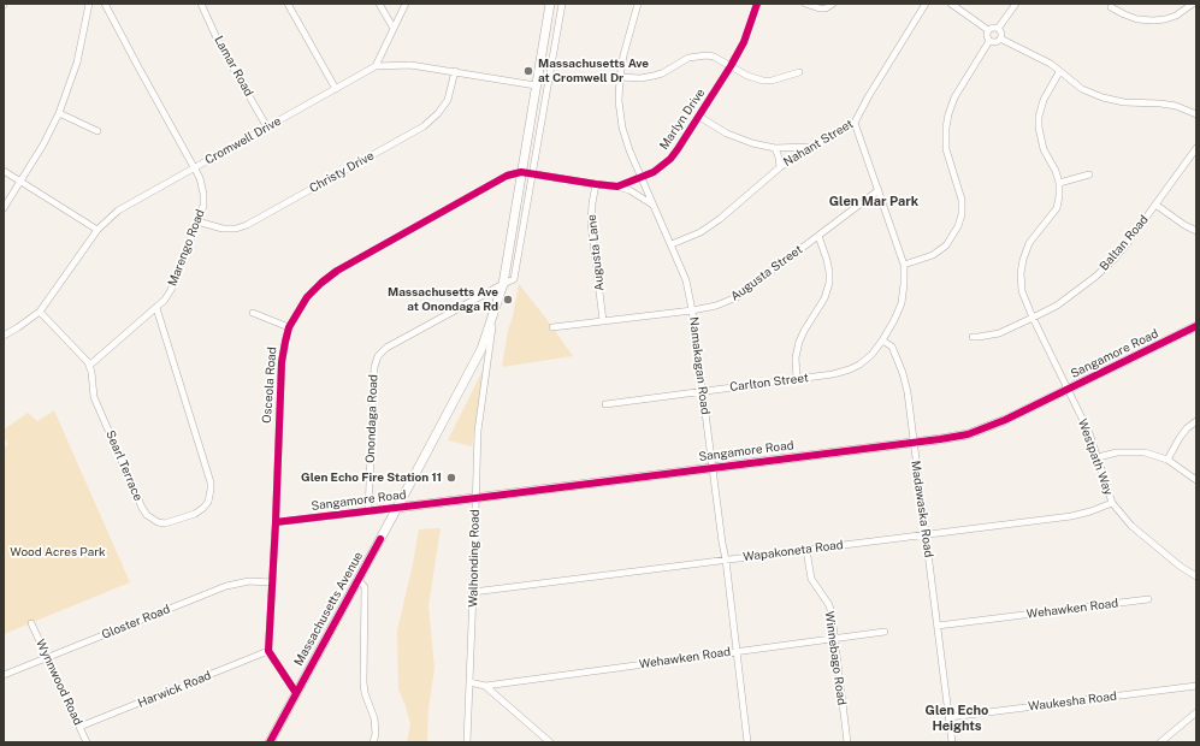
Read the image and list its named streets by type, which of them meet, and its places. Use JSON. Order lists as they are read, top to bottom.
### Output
{
  "streets": {
    "street": [
      "Lamar Road",
      "Marlyn Drive",
      "Cromwell Drive",
      "Nahant Street",
      "Christy Drive",
      "Baltan Road",
      "Marengo Road",
      "Augusta Lane",
      "Augusta Street",
      "Sangamore Road",
      "Namakagan Road",
      "Carlton Street",
      "Osceola Road",
      "Onondaga Road",
      "Westpath Way",
      "Searl Terrace",
      "Madawaska Road",
      "Wapakoneta Road",
      "Walhonding Road",
      "Massachusetts Avenue",
      "Wehawken Road",
      "Gloster Road",
      "Winnebago Road",
      "Wynnwood Road",
      "Harwick Road",
      "Waukesha Road"
    ]
  },
  "crossings": [
    ["Lamar Road", "Cromwell Drive"],
    ["Marlyn Drive", "Augusta Lane"],
    ["Marlyn Drive", "Namakagan Road"],
    ["Marlyn Drive", "Osceola Road"],
    ["Marlyn Drive", "Massachusetts Avenue"],
    ["Cromwell Drive", "Marengo Road"],
    ["Cromwell Drive", "Searl Terrace"],
    ["Nahant Street", "Namakagan Road"],
    ["Christy Drive", "Marengo Road"],
    ["Baltan Road", "Westpath Way"],
    ["Marengo Road", "Searl Terrace"],
    ["Augusta Lane", "Augusta Street"],
    ["Augusta Street", "Namakagan Road"],
    ["Sangamore Road", "Namakagan Road"],
    ["Sangamore Road", "Osceola Road"],
    ["Sangamore Road", "Onondaga Road"],
    ["Sangamore Road", "Westpath Way"],
    ["Sangamore Road", "Madawaska Road"],
    ["Sangamore Road", "Walhonding Road"],
    ["Sangamore Road", "Massachusetts Avenue"],
    ["Namakagan Road", "Carlton Street"],
    ["Namakagan Road", "Wapakoneta Road"],
    ["Namakagan Road", "Wehawken Road"],
    ["Carlton Street", "Madawaska Road"],
    ["Osceola Road", "Massachusetts Avenue"],
    ["Osceola Road", "Gloster Road"],
    ["Osceola Road", "Harwick Road"],
    ["Onondaga Road", "Massachusetts Avenue"],
    ["Westpath Way", "Wapakoneta Road"],
    ["Madawaska Road", "Wapakoneta Road"],
    ["Madawaska Road", "Wehawken Road"],
    ["Madawaska Road", "Waukesha Road"],
    ["Wapakoneta Road", "Walhonding Road"],
    ["Wapakoneta Road", "Winnebago Road"],
    ["Walhonding Road", "Massachusetts Avenue"],
    ["Wehawken Road", "Winnebago Road"],
    ["Gloster Road", "Wynnwood Road"],
    ["Wynnwood Road", "Harwick Road"]
  ],
  "districts": ["Glen Mar Park", "Glen Echo Heights"],
  "parks": ["Wood Acres Park"],
  "places": ["Massachusetts Ave at Cromwell Dr", "Massachusetts Ave at Onondaga Rd", "Glen Echo Fire Station 11"]
}
